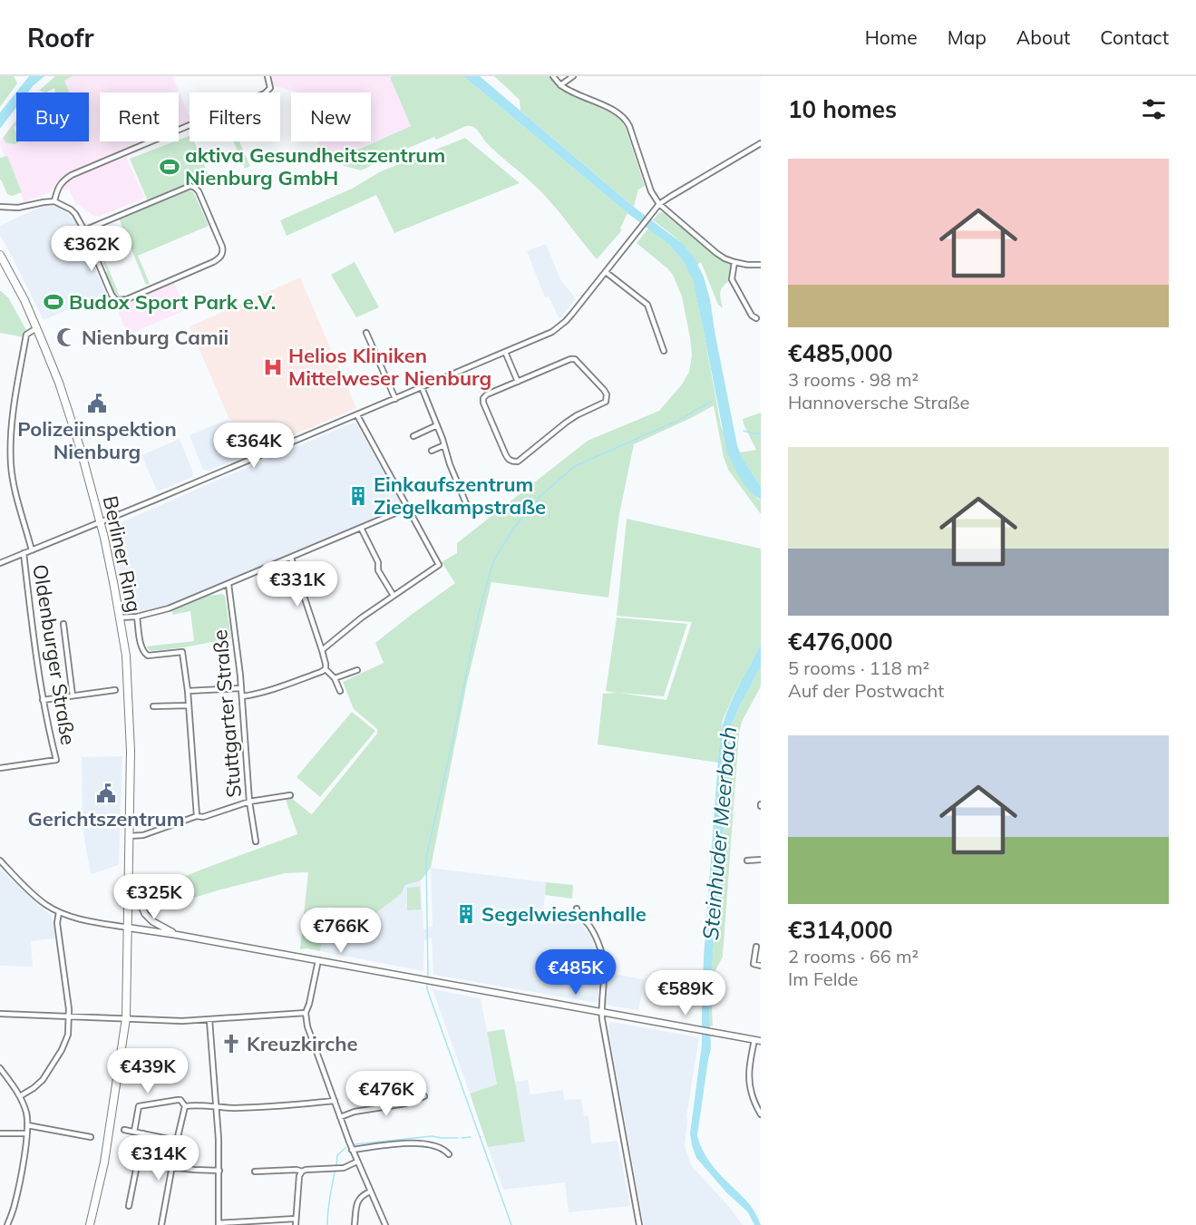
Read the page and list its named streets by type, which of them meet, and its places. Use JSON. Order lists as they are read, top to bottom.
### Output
{
  "streets": {
    "main road": ["Berliner Ring"],
    "street": ["Oldenburger Straße", "Stuttgarter Straße"]
  },
  "water": ["Steinhuder Meerbach"],
  "places": {
    "sports": ["aktiva Gesundheitszentrum Nienburg GmbH", "Budox Sport Park e.V."],
    "mosque": ["Nienburg Camii"],
    "hospital": ["Helios Kliniken Mittelweser Nienburg"],
    "public building": ["Polizeiinspektion Nienburg", "Gerichtszentrum"],
    "building": ["Einkaufszentrum Ziegelkampstraße", "Segelwiesenhalle"],
    "church": ["Kreuzkirche"]
  },
  "page": {
    "header": "Roofr",
    "nav": [
      "Home",
      "Map",
      "About",
      "Contact"
    ],
    "heading": "10 homes",
    "chip": [
      "Buy",
      "Rent",
      "Filters",
      "New"
    ],
    "list": [
      {
        "name": "€485,000",
        "note": "3 rooms · 98 m² · Hannoversche Straße"
      },
      {
        "name": "€476,000",
        "note": "5 rooms · 118 m² · Auf der Postwacht"
      },
      {
        "name": "€314,000",
        "note": "2 rooms · 66 m² · Im Felde"
      }
    ],
    "price": [
      "€362K",
      "€364K",
      "€331K",
      "€325K",
      "€766K",
      "€485K",
      "€589K",
      "€439K",
      "€476K",
      "€314K"
    ]
  }
}
